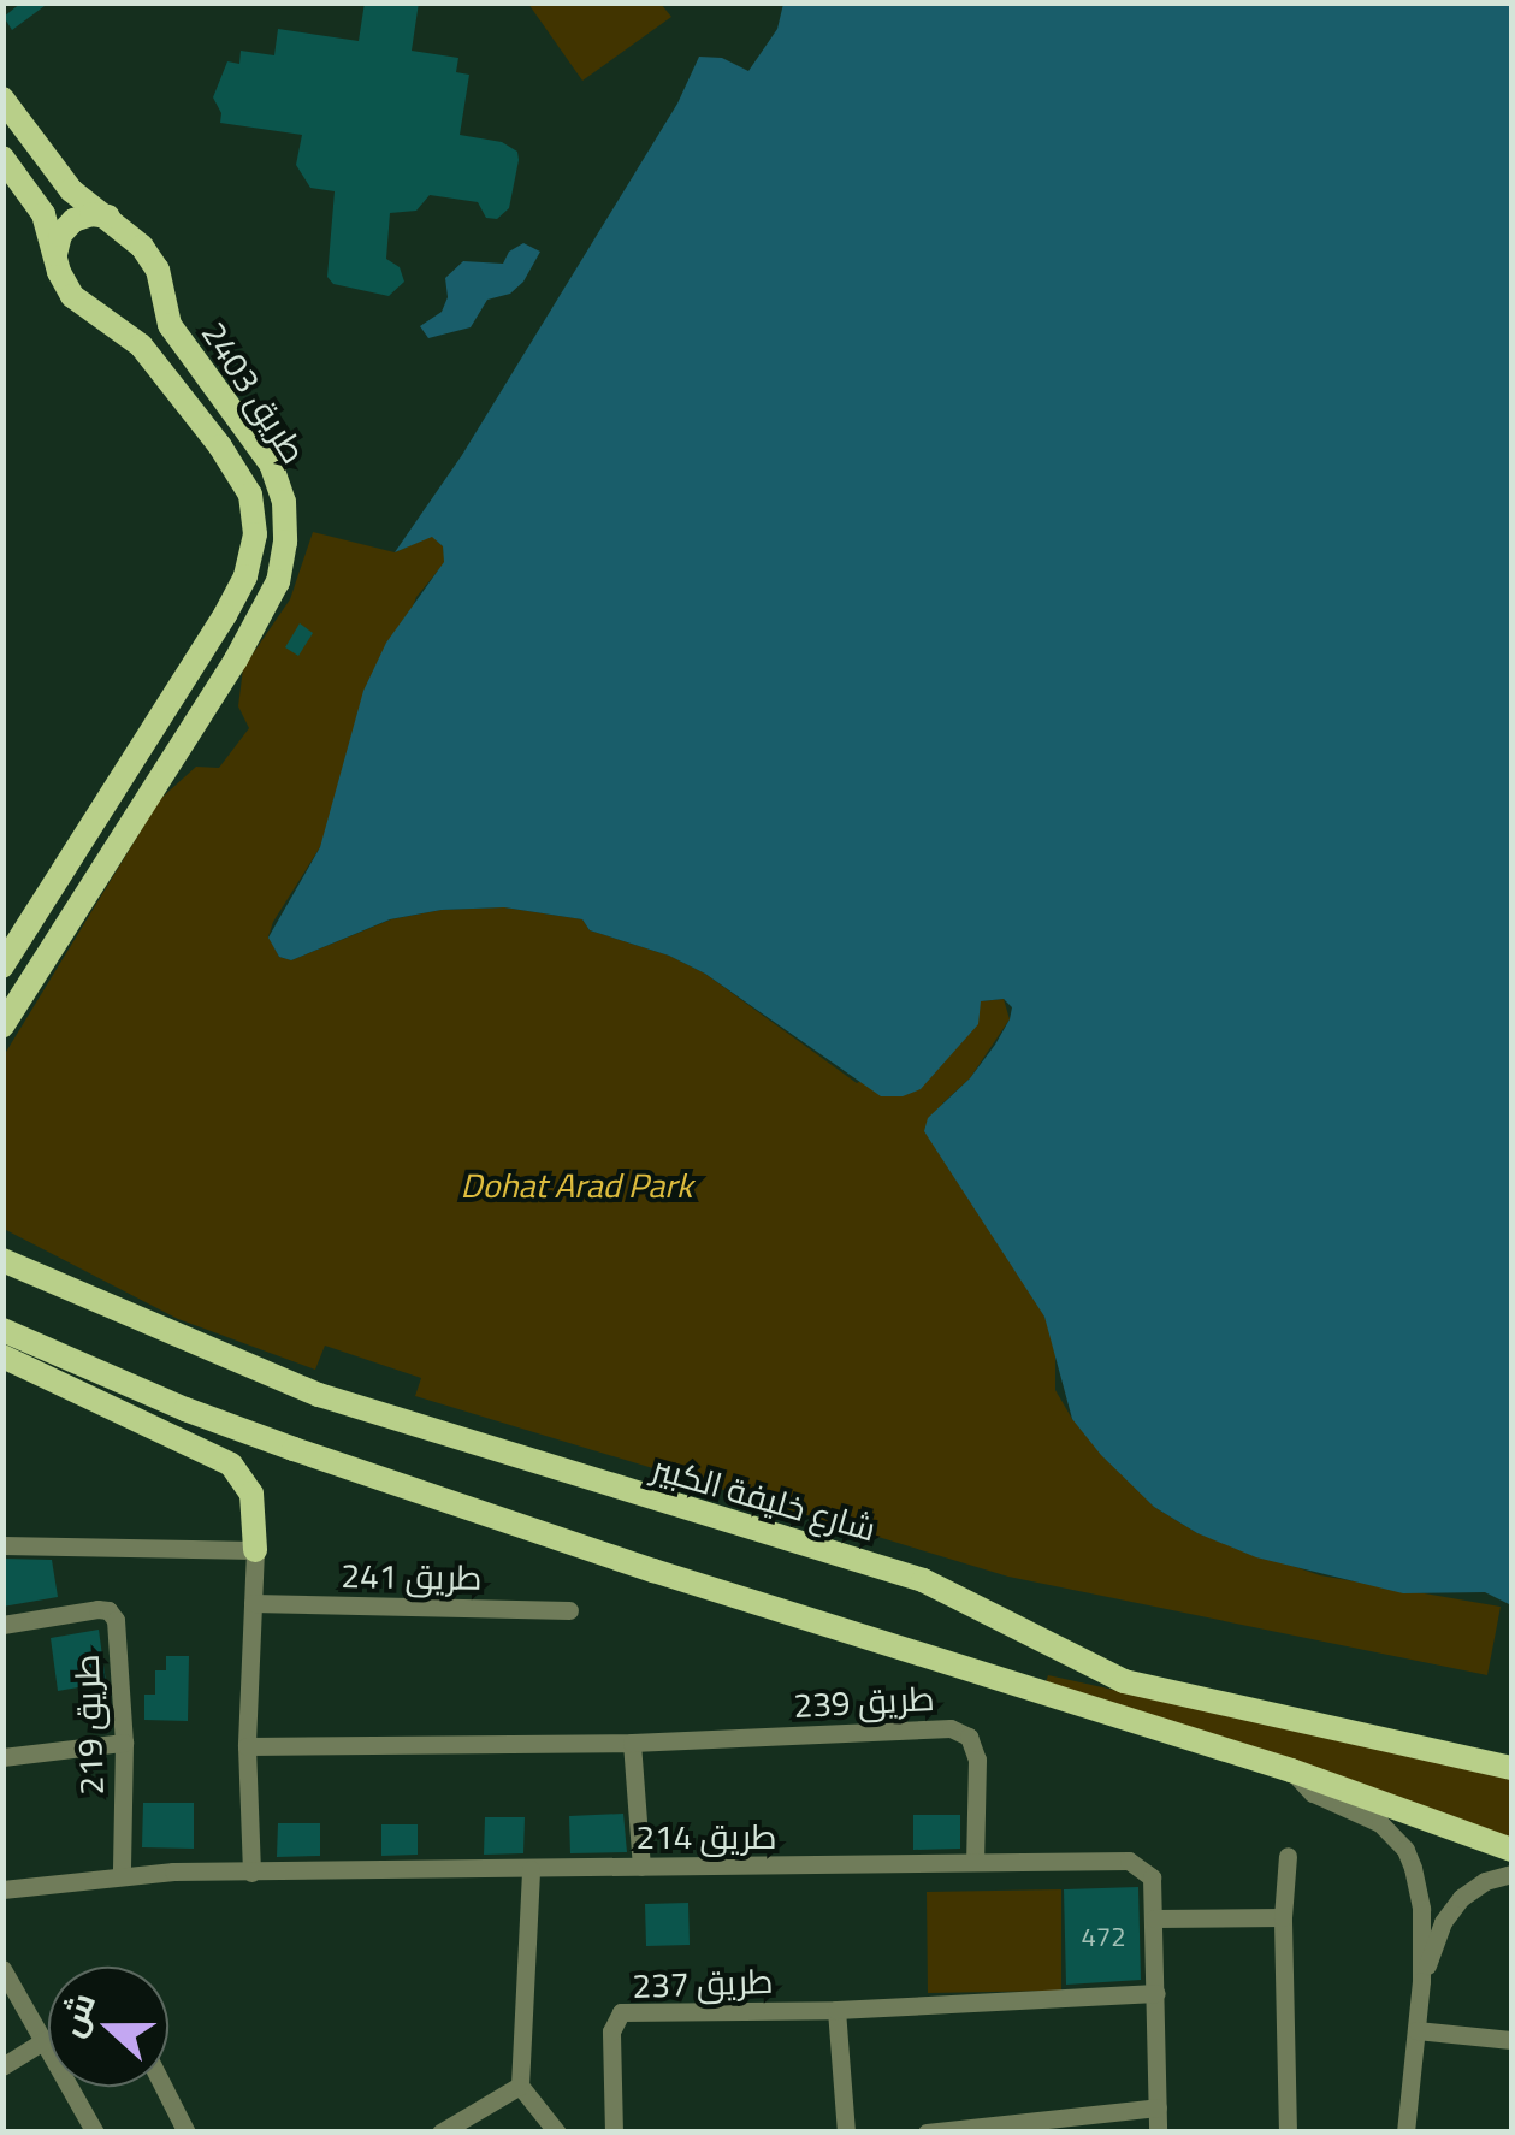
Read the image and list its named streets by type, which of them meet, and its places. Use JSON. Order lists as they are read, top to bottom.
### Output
{
  "streets": {
    "main road": ["طريق 2403", "شارع خليفة الكبير"],
    "street": [
      "طريق 241",
      "طريق 239",
      "طريق 219",
      "طريق 214",
      "طريق 237"
    ]
  },
  "crossings": [
    ["طريق 239", "طريق 214"],
    ["طريق 219", "طريق 214"],
    ["طريق 214", "طريق 237"]
  ],
  "parks": ["Dohat Arad Park"],
  "house_numbers": ["472"],
  "north": "left"
}
